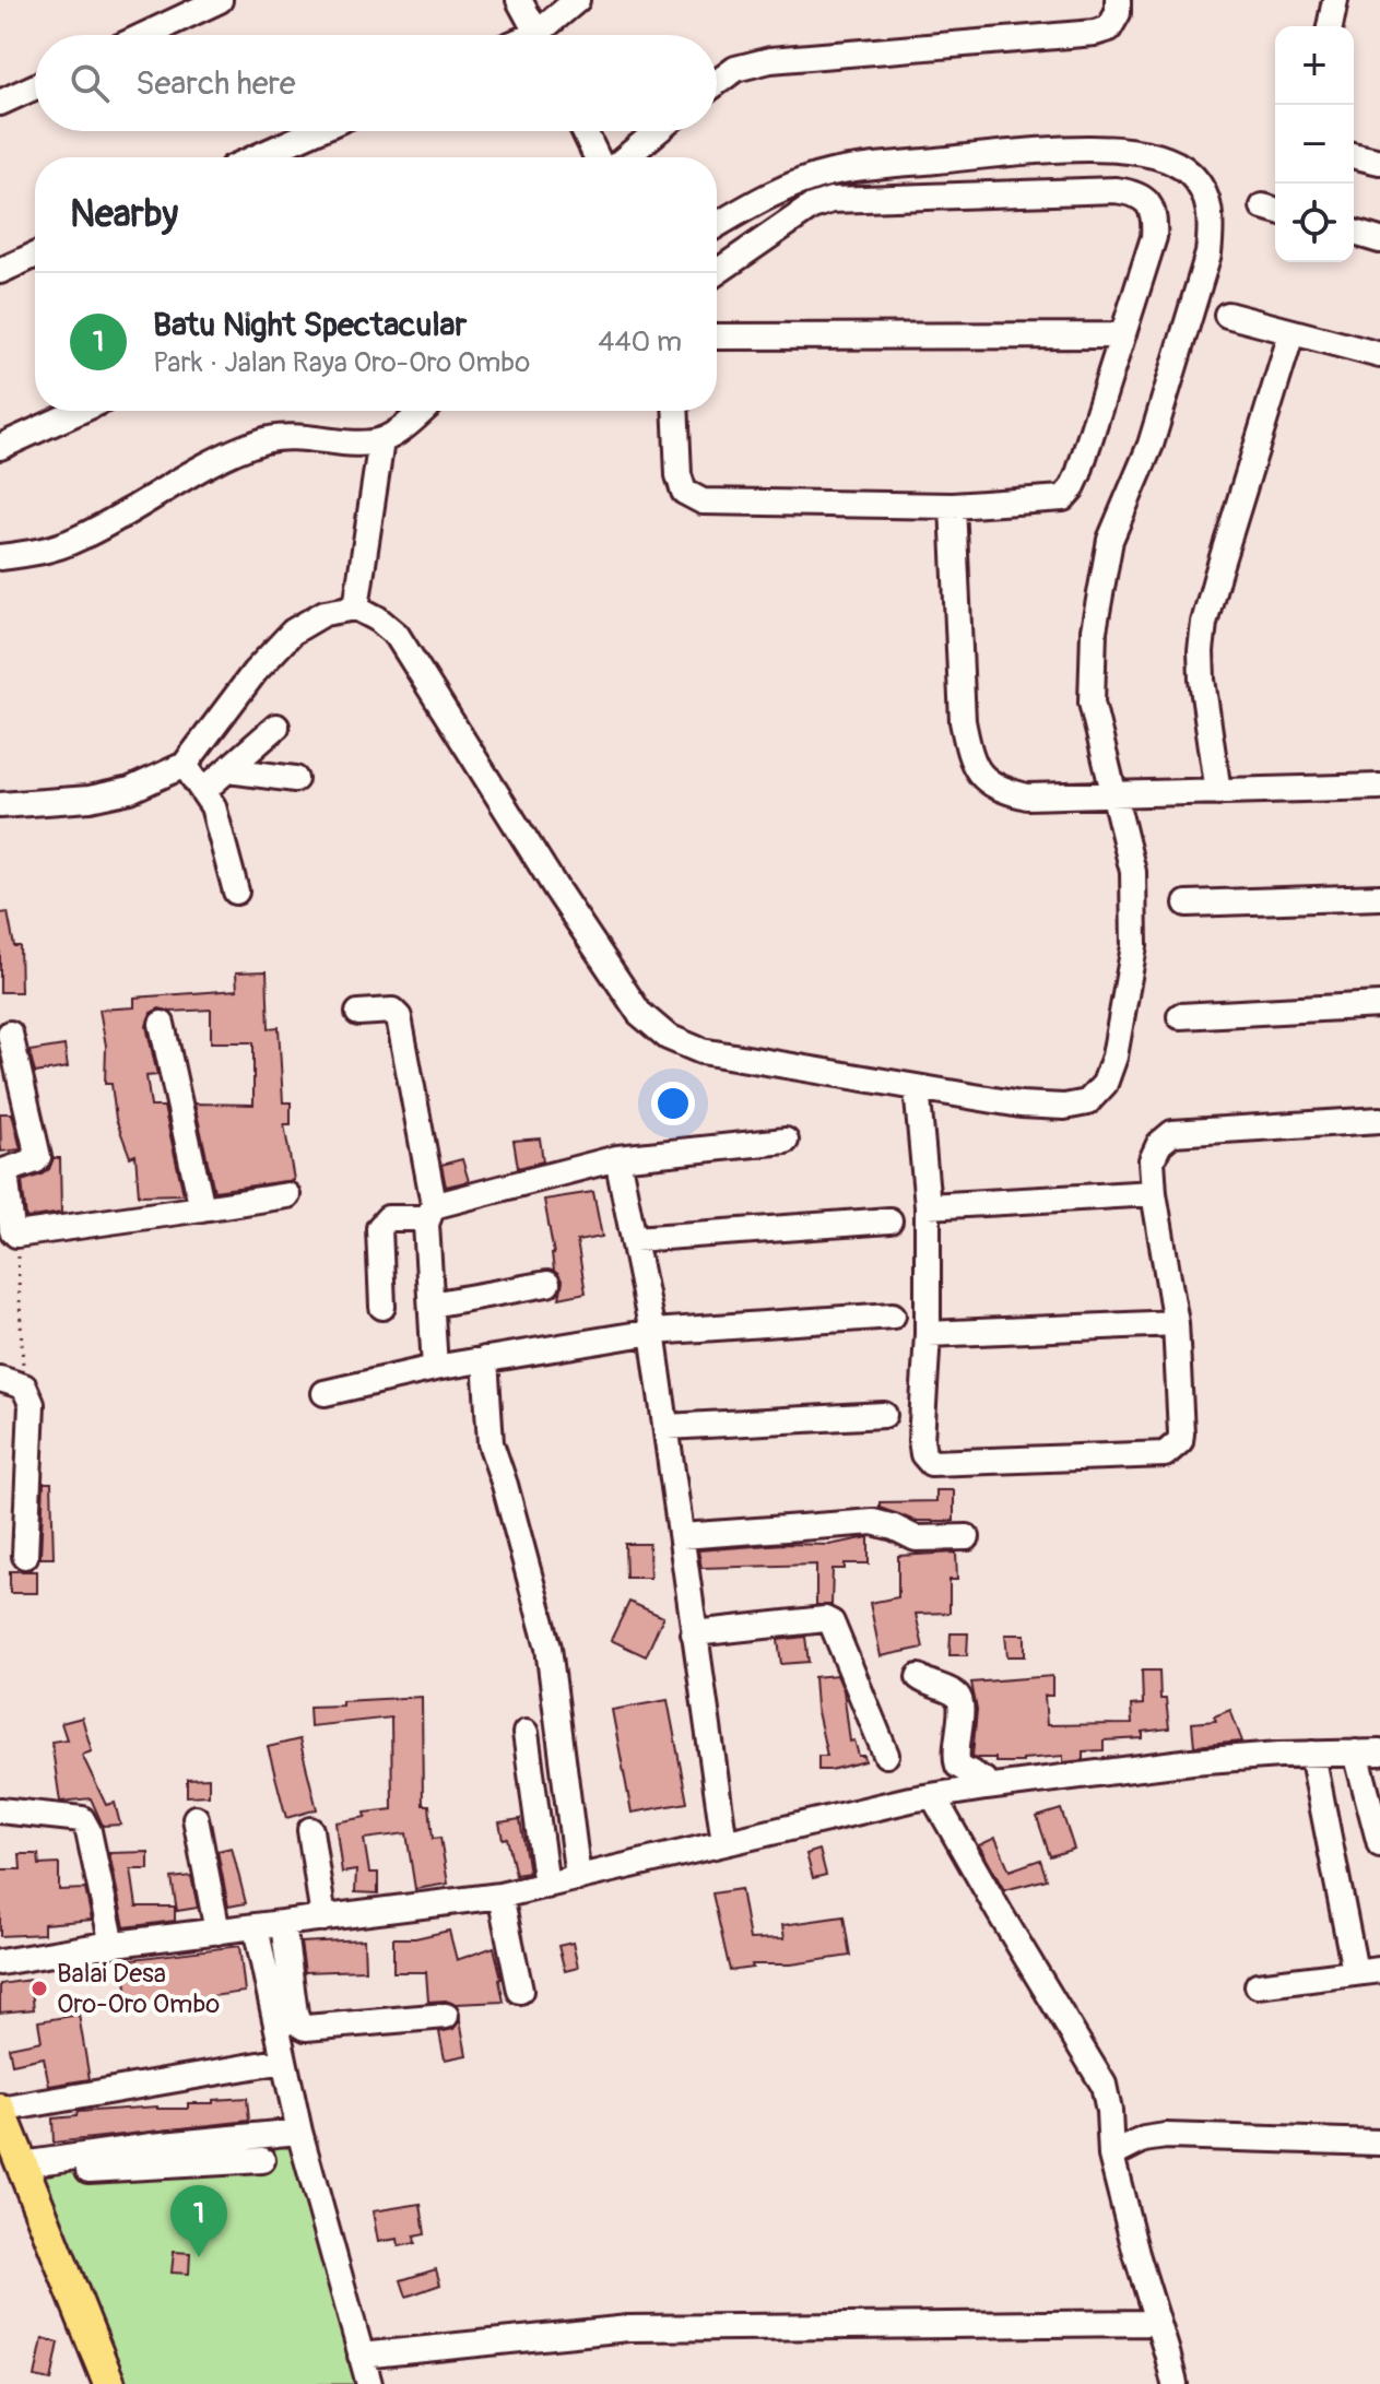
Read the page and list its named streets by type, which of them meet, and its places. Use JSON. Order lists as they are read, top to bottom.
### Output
{
  "places": ["Balai Desa Oro-Oro Ombo"],
  "page": {
    "map_buttons": ["+", "−"],
    "search": "Search here",
    "heading": "Nearby",
    "list": [
      {
        "mark": "1",
        "name": "Batu Night Spectacular",
        "note": "Park · Jalan Raya Oro-Oro Ombo",
        "value": "440 m"
      }
    ],
    "pins": "1"
  }
}
